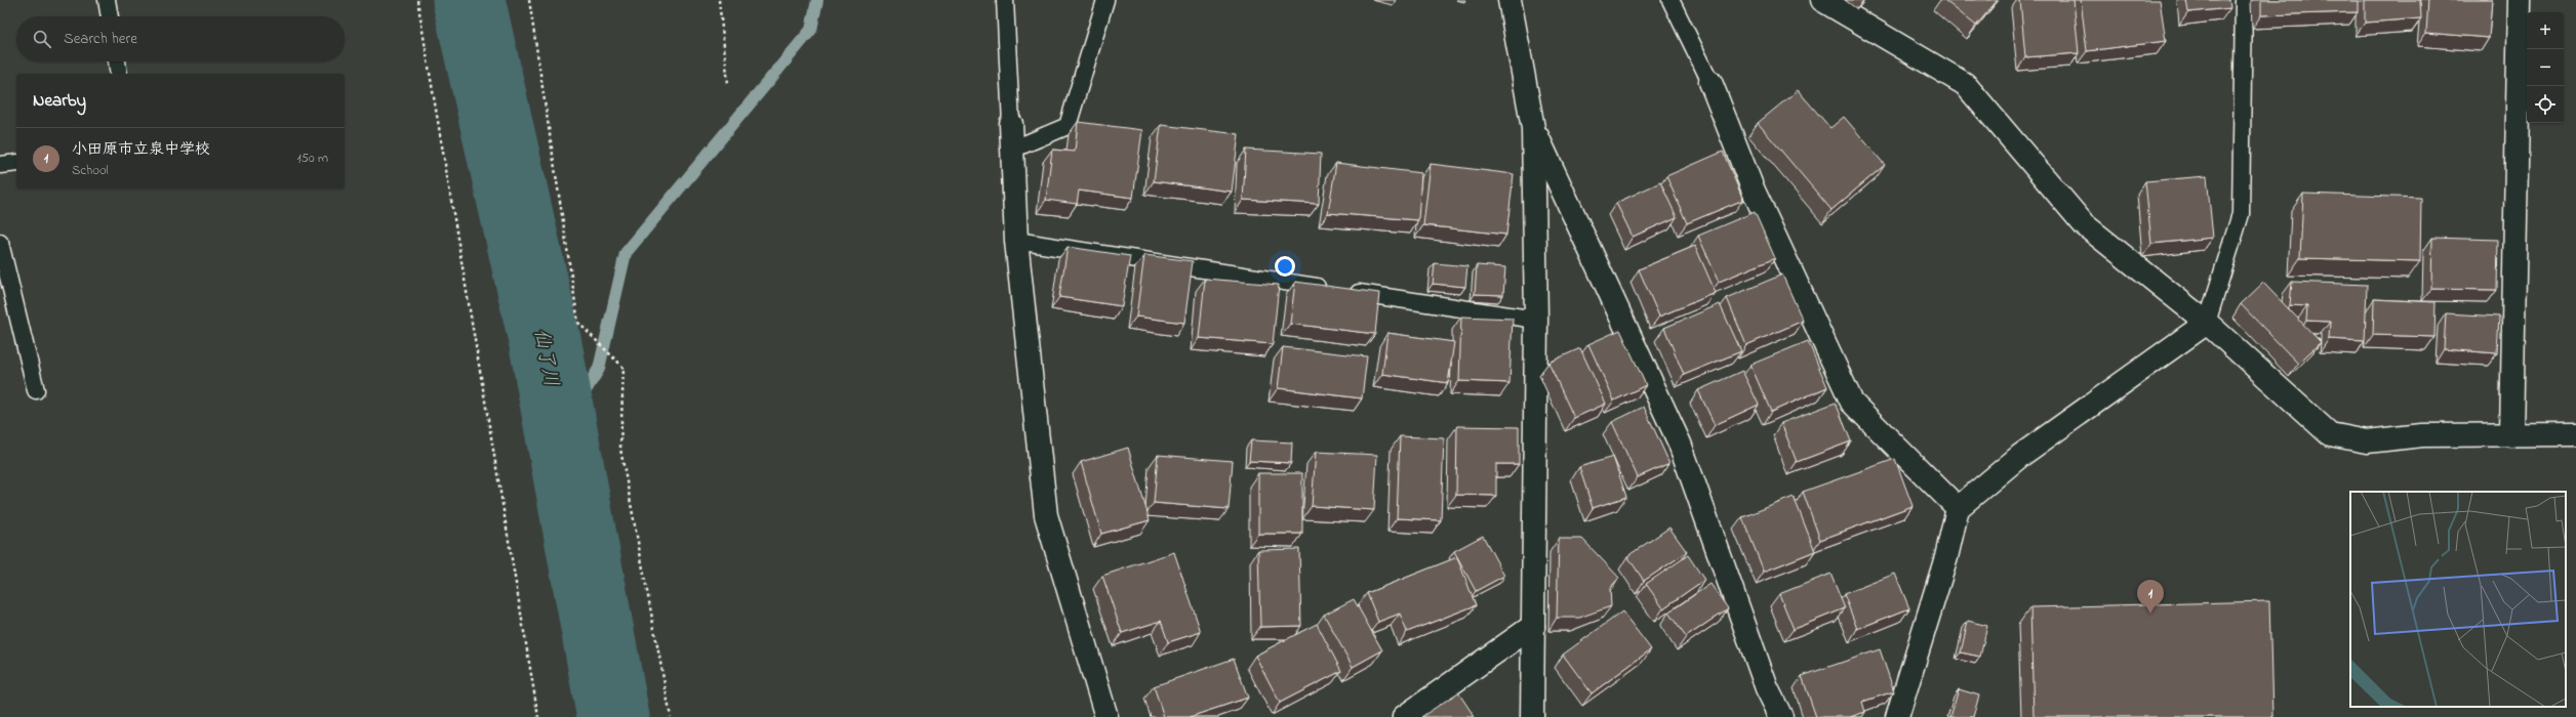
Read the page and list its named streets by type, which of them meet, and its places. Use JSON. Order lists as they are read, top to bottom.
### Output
{
  "water": ["仙了川"],
  "page": {
    "map_buttons": ["+", "−"],
    "search": "Search here",
    "heading": "Nearby",
    "list": [
      {
        "mark": "1",
        "name": "小田原市立泉中学校",
        "note": "School",
        "value": "150 m"
      }
    ],
    "pins": "1"
  }
}
